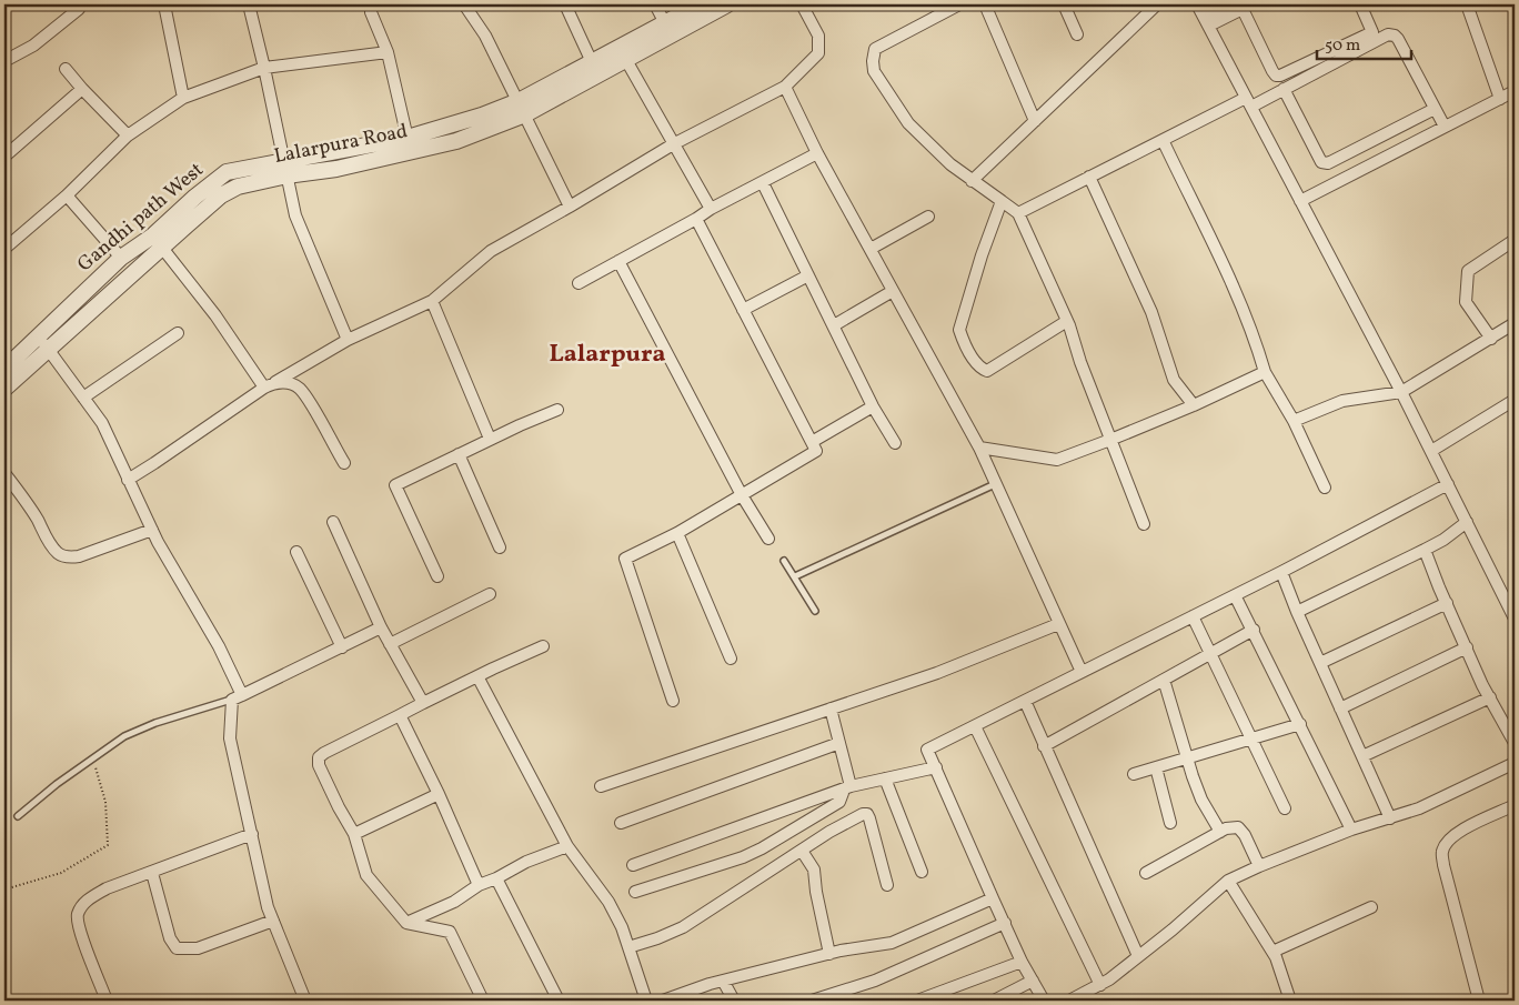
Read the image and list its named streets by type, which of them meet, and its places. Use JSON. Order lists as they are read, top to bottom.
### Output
{
  "streets": {
    "street": ["Lalarpura Road", "Gandhi path West"]
  },
  "crossings": [
    ["Lalarpura Road", "Gandhi path West"]
  ],
  "districts": ["Lalarpura"],
  "scale_bar": "50 m"
}
